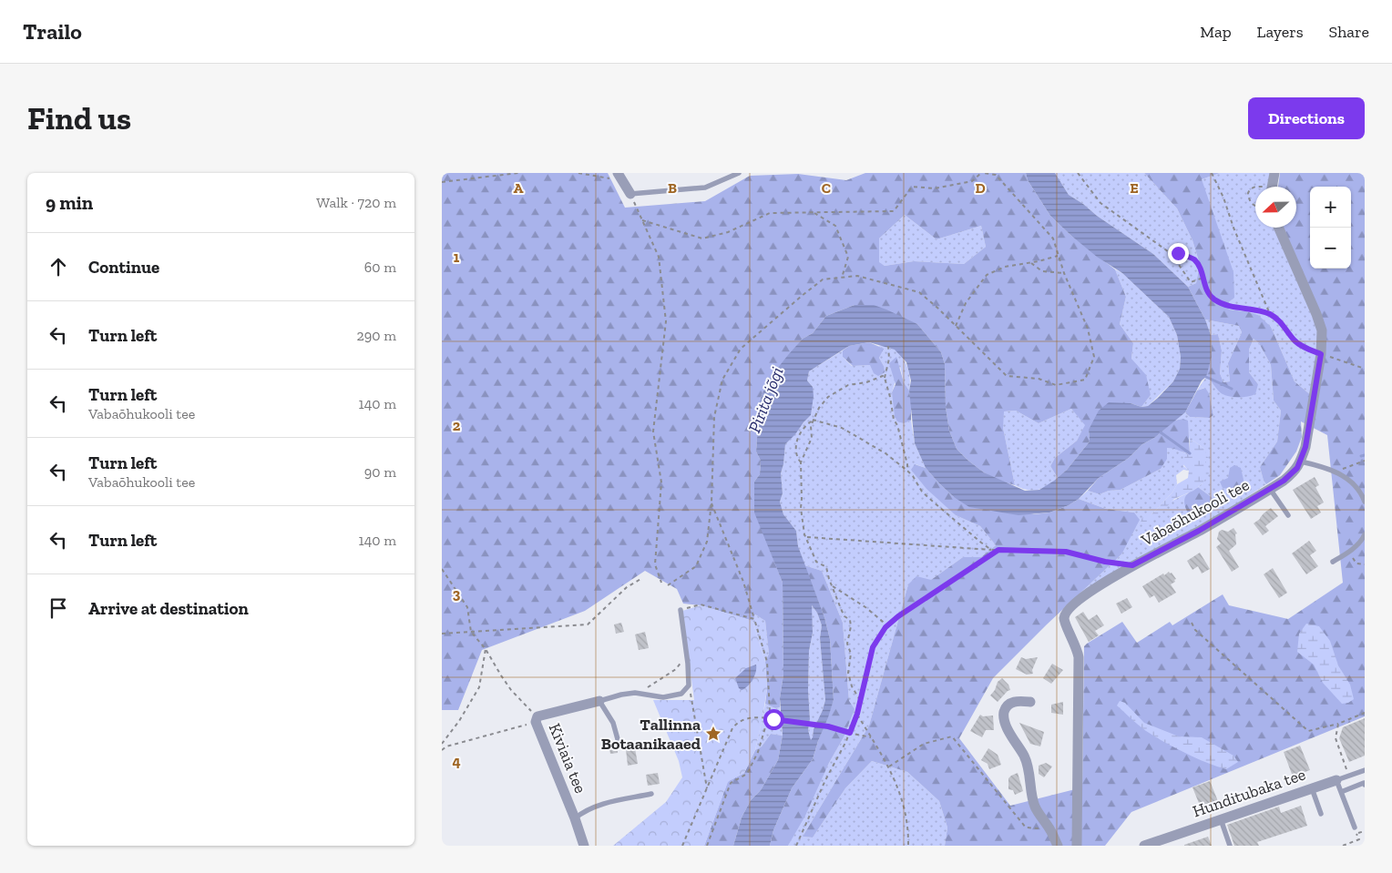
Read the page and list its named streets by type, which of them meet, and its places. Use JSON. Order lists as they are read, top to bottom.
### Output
{
  "streets": {
    "street": ["Vabaõhukooli tee", "Kiviaia tee", "Hunditubaka tee"]
  },
  "water": ["Pirita jõgi"],
  "places": {
    "place": ["Tallinna Botaanikaaed"]
  },
  "north": "left",
  "page": {
    "header": "Trailo",
    "nav": ["Map", "Layers", "Share"],
    "buttons": "Directions",
    "title": "Find us",
    "heading": ["9 min", "Walk · 720 m"],
    "map_buttons": ["+", "−"],
    "list": [
      ["Continue", "60 m"],
      ["Turn left", "290 m"],
      ["Turn left", "Vabaõhukooli tee", "140 m"],
      ["Turn left", "Vabaõhukooli tee", "90 m"],
      ["Turn left", "140 m"],
      "Arrive at destination"
    ]
  },
  "grid": {
    "columns": [
      "A",
      "B",
      "C",
      "D",
      "E"
    ],
    "rows": [
      "1",
      "2",
      "3",
      "4"
    ]
  }
}
